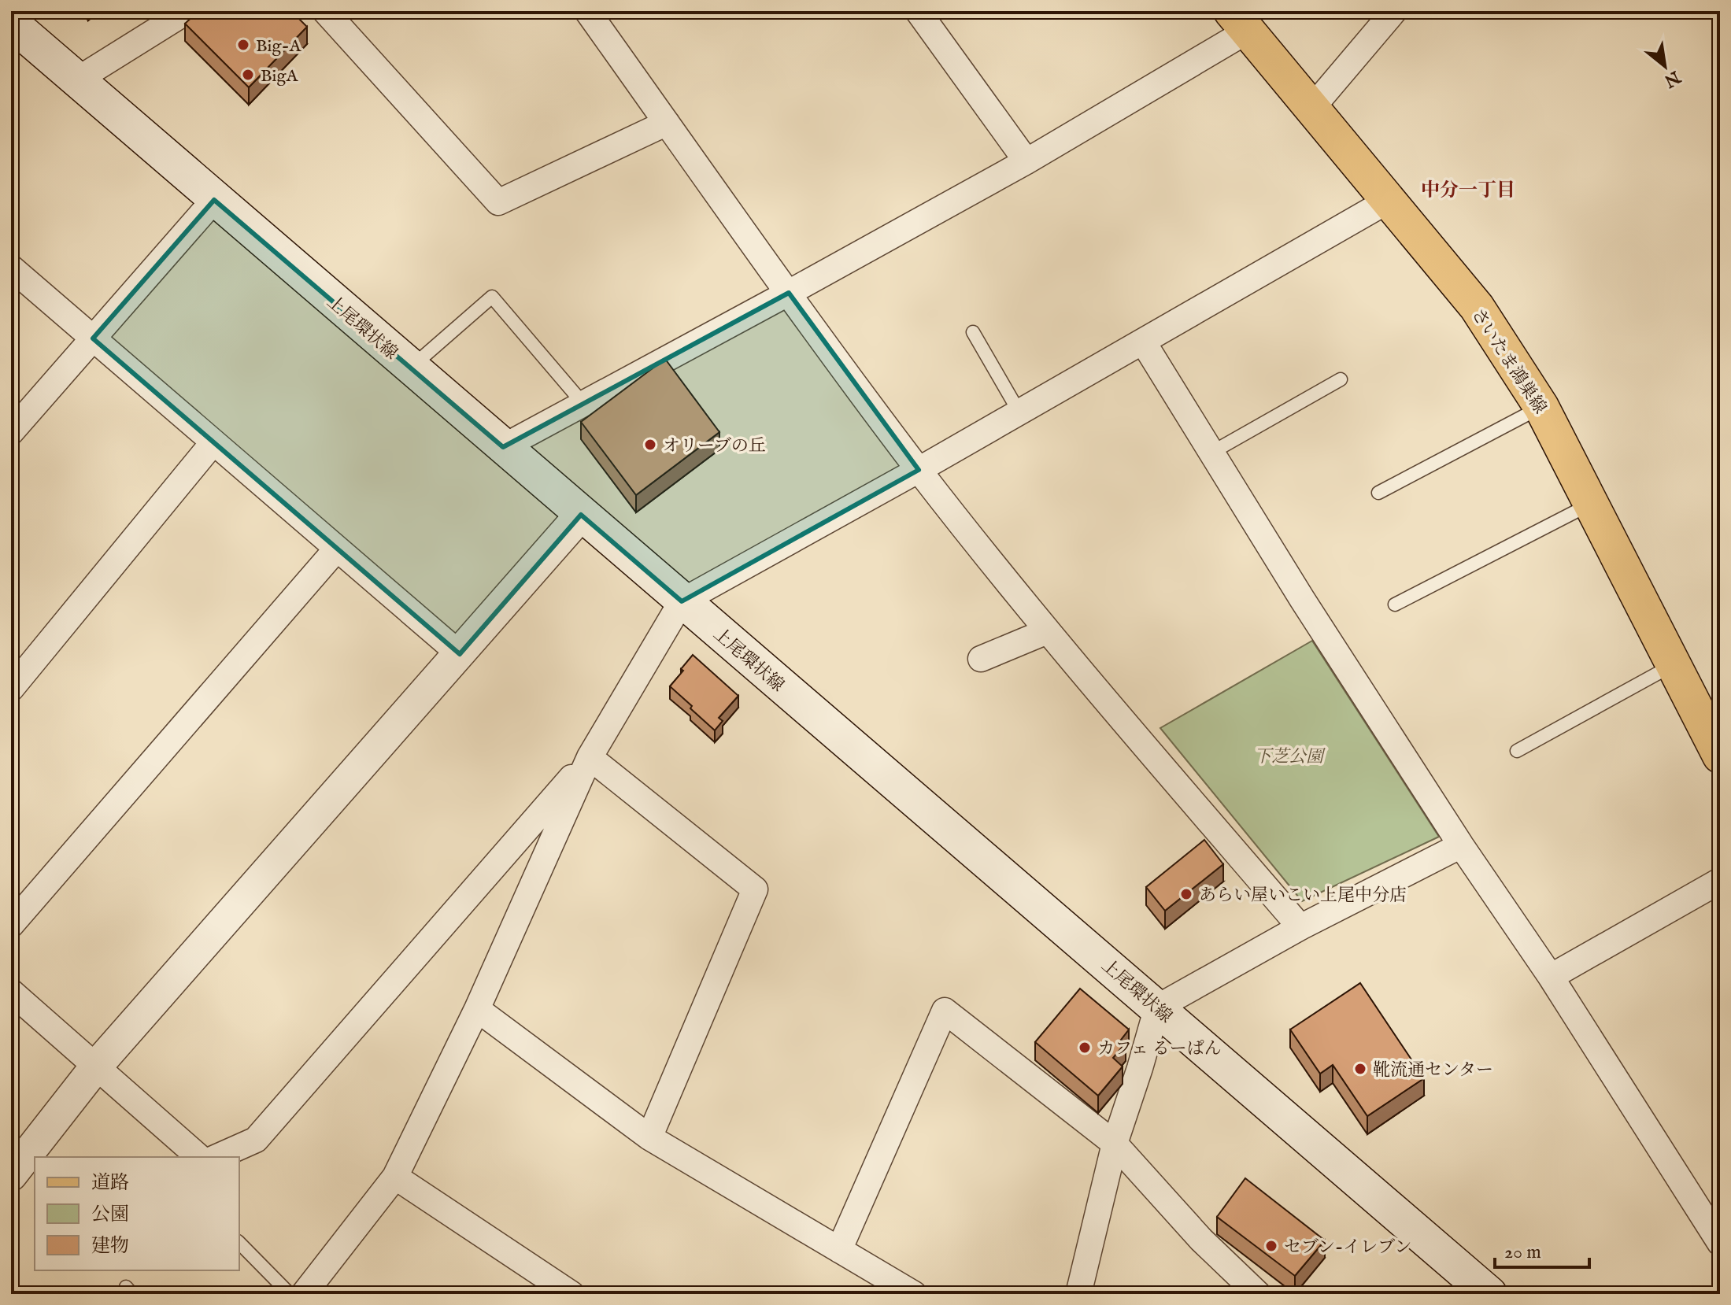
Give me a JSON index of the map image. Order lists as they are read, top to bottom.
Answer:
{
  "streets": {
    "main road": ["上尾環状線", "さいたま鴻巣線"]
  },
  "districts": ["中分一丁目"],
  "parks": ["下芝公園"],
  "places": [
    "Big-A",
    "BigA",
    "オリーブの丘",
    "あらい屋いこい上尾中分店",
    "カフェ るーぱん",
    "靴流通センター",
    "セブン-イレブン"
  ],
  "legend": ["道路", "公園", "建物"],
  "scale_bar": "20 m",
  "north": "bottom right"
}
